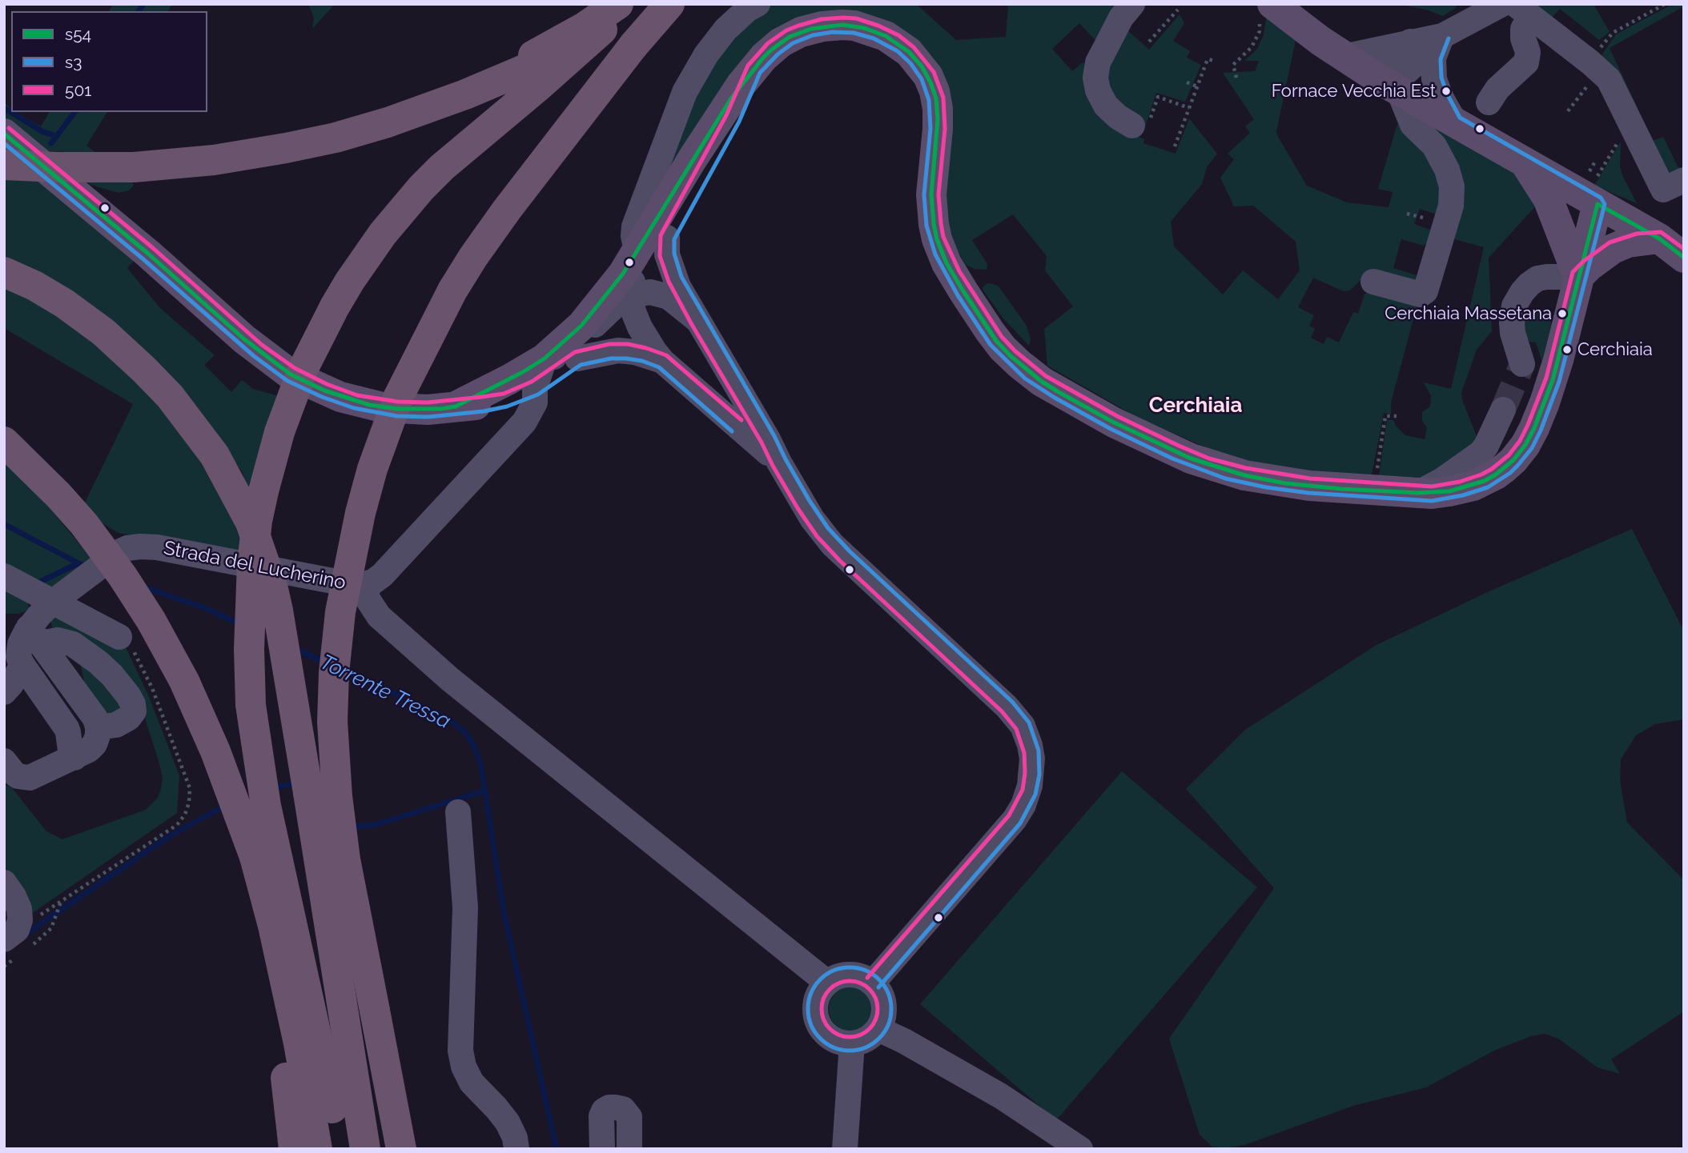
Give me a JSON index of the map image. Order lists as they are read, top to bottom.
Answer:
{
  "streets": {
    "street": ["Strada del Lucherino"]
  },
  "districts": ["Cerchiaia"],
  "water": ["Torrente Tressa"],
  "places": ["Fornace Vecchia Est", "Cerchiaia Massetana", "Cerchiaia"],
  "lines": ["transit line 501", "transit line s54", "transit line s3"],
  "legend": ["s54", "s3", "501"]
}
